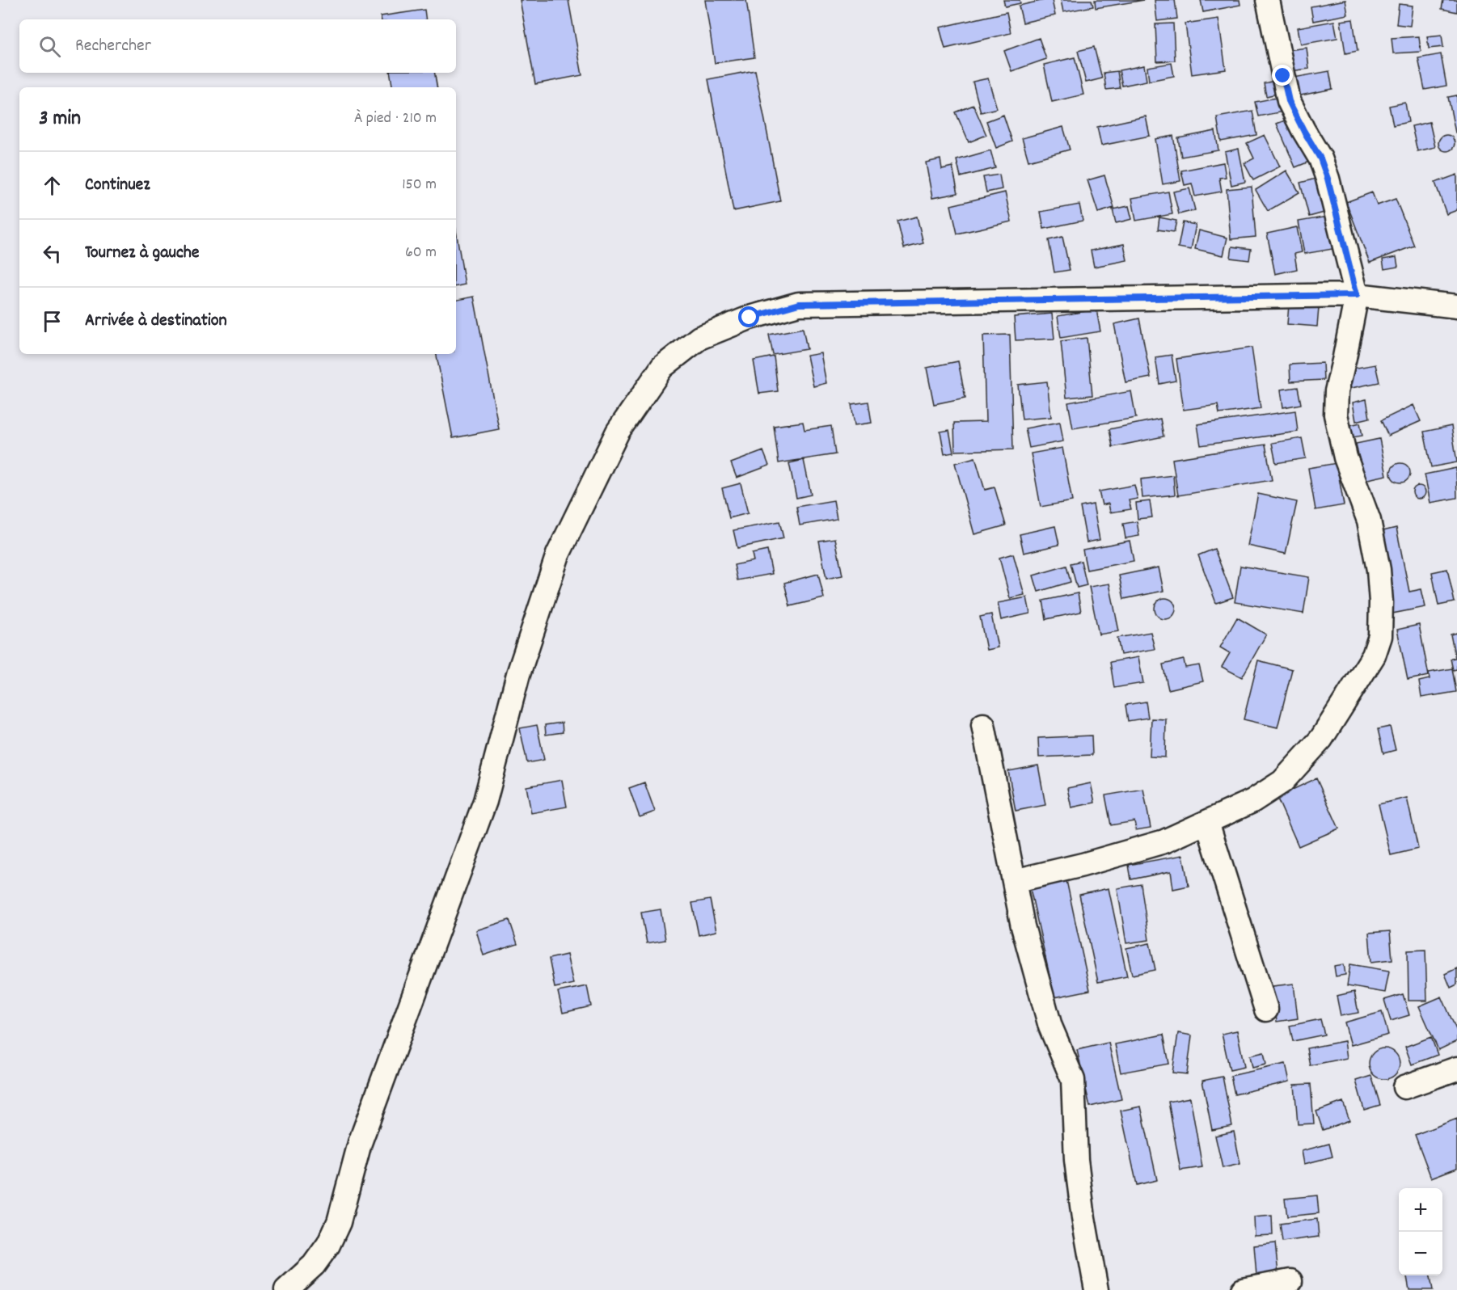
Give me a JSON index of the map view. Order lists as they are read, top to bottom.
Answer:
{
  "page": {
    "search": "Rechercher",
    "heading": ["3 min", "À pied · 210 m"],
    "list": [
      ["Continuez", "150 m"],
      ["Tournez à gauche", "60 m"],
      "Arrivée à destination"
    ],
    "map_buttons": ["+", "−"]
  }
}
